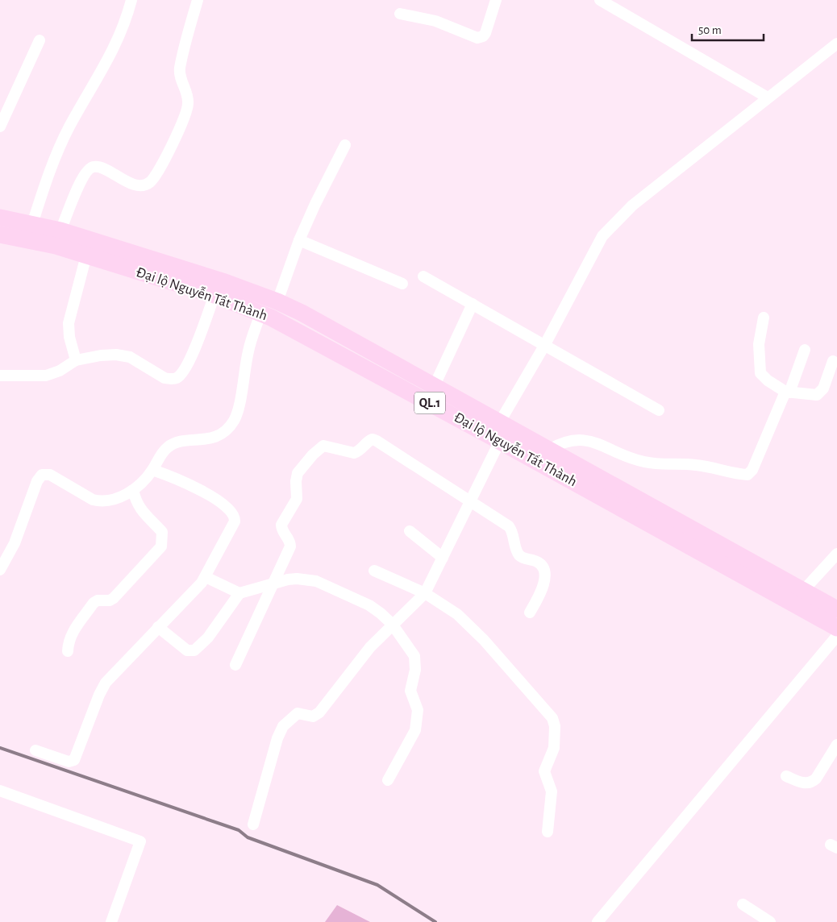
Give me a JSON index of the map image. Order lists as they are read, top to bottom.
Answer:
{
  "streets": {
    "main road": ["Đại lộ Nguyễn Tất Thành", "QL.1"]
  },
  "scale_bar": "50 m"
}
